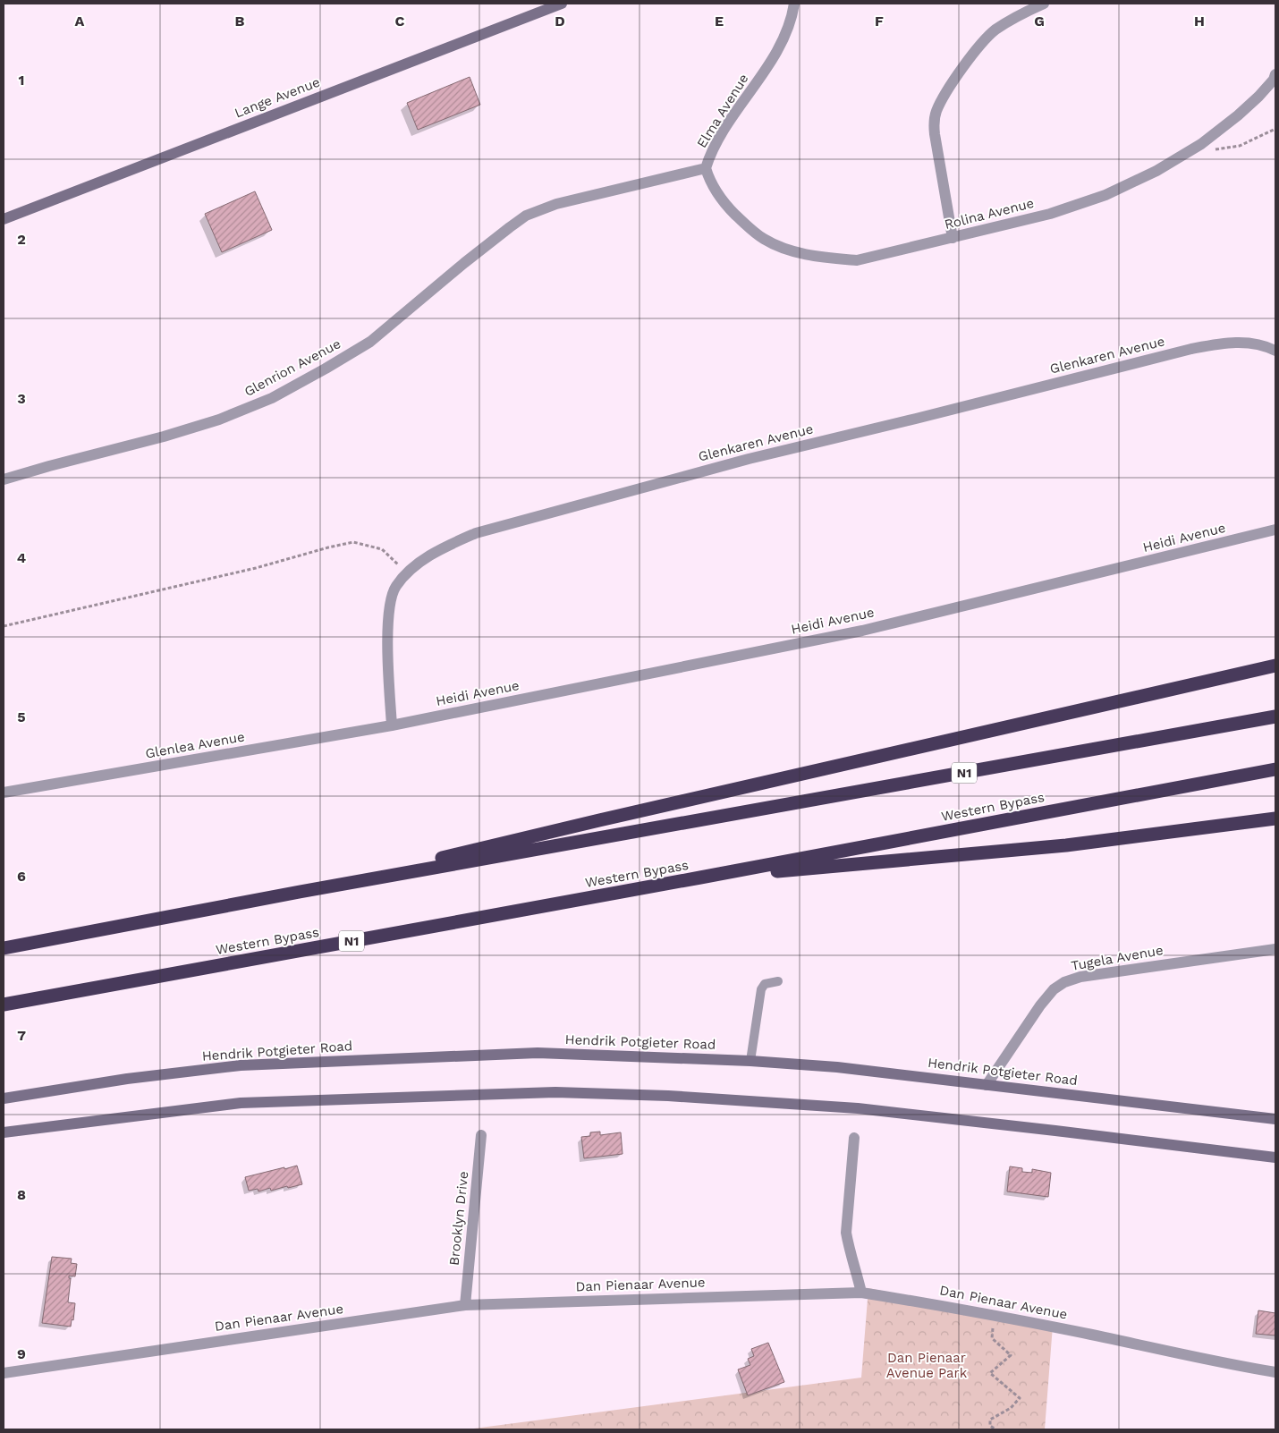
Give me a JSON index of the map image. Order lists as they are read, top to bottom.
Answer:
{
  "streets": {
    "highway": ["N1", "Western Bypass"],
    "main road": ["Lange Avenue", "Hendrik Potgieter Road"],
    "street": [
      "Elma Avenue",
      "Rolina Avenue",
      "Glenkaren Avenue",
      "Glenrion Avenue",
      "Heidi Avenue",
      "Glenlea Avenue",
      "Tugela Avenue",
      "Brooklyn Drive",
      "Dan Pienaar Avenue"
    ]
  },
  "crossings": [
    ["Elma Avenue", "Rolina Avenue"],
    ["Elma Avenue", "Glenrion Avenue"],
    ["Glenkaren Avenue", "Heidi Avenue"],
    ["Glenkaren Avenue", "Glenlea Avenue"],
    ["Heidi Avenue", "Glenlea Avenue"],
    ["Tugela Avenue", "Hendrik Potgieter Road"],
    ["Brooklyn Drive", "Dan Pienaar Avenue"]
  ],
  "parks": ["Dan Pienaar Avenue Park"],
  "grid": {
    "columns": [
      "A",
      "B",
      "C",
      "D",
      "E",
      "F",
      "G",
      "H"
    ],
    "rows": [
      "1",
      "2",
      "3",
      "4",
      "5",
      "6",
      "7",
      "8",
      "9"
    ]
  }
}
